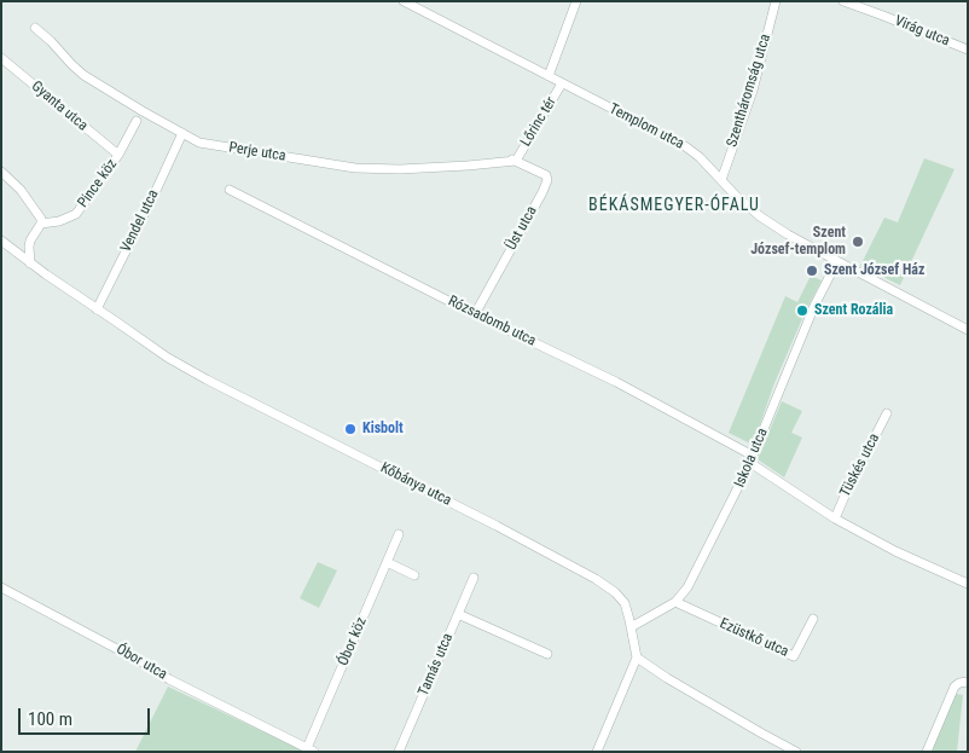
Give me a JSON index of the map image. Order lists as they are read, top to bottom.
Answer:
{
  "streets": {
    "street": [
      "Virág utca",
      "Szentháromság utca",
      "Gyanta utca",
      "Lőrinc tér",
      "Templom utca",
      "Perje utca",
      "Pince köz",
      "Vendel utca",
      "Üst utca",
      "Rózsadomb utca",
      "Iskola utca",
      "Tüskés utca",
      "Kőbánya utca",
      "Ezüstkő utca",
      "Óbor köz",
      "Óbor utca",
      "Tamás utca"
    ]
  },
  "crossings": [
    ["Szentháromság utca", "Templom utca"],
    ["Gyanta utca", "Pince köz"],
    ["Lőrinc tér", "Templom utca"],
    ["Lőrinc tér", "Perje utca"],
    ["Lőrinc tér", "Üst utca"],
    ["Templom utca", "Iskola utca"],
    ["Perje utca", "Vendel utca"],
    ["Perje utca", "Üst utca"],
    ["Vendel utca", "Kőbánya utca"],
    ["Üst utca", "Rózsadomb utca"],
    ["Rózsadomb utca", "Iskola utca"],
    ["Rózsadomb utca", "Tüskés utca"],
    ["Iskola utca", "Kőbánya utca"],
    ["Iskola utca", "Ezüstkő utca"],
    ["Óbor köz", "Óbor utca"]
  ],
  "districts": ["BÉKÁSMEGYER-ÓFALU"],
  "places": [
    "Szent József-templom",
    "Szent József Ház",
    "Szent Rozália",
    "Kisbolt"
  ],
  "scale_bar": "100 m"
}
